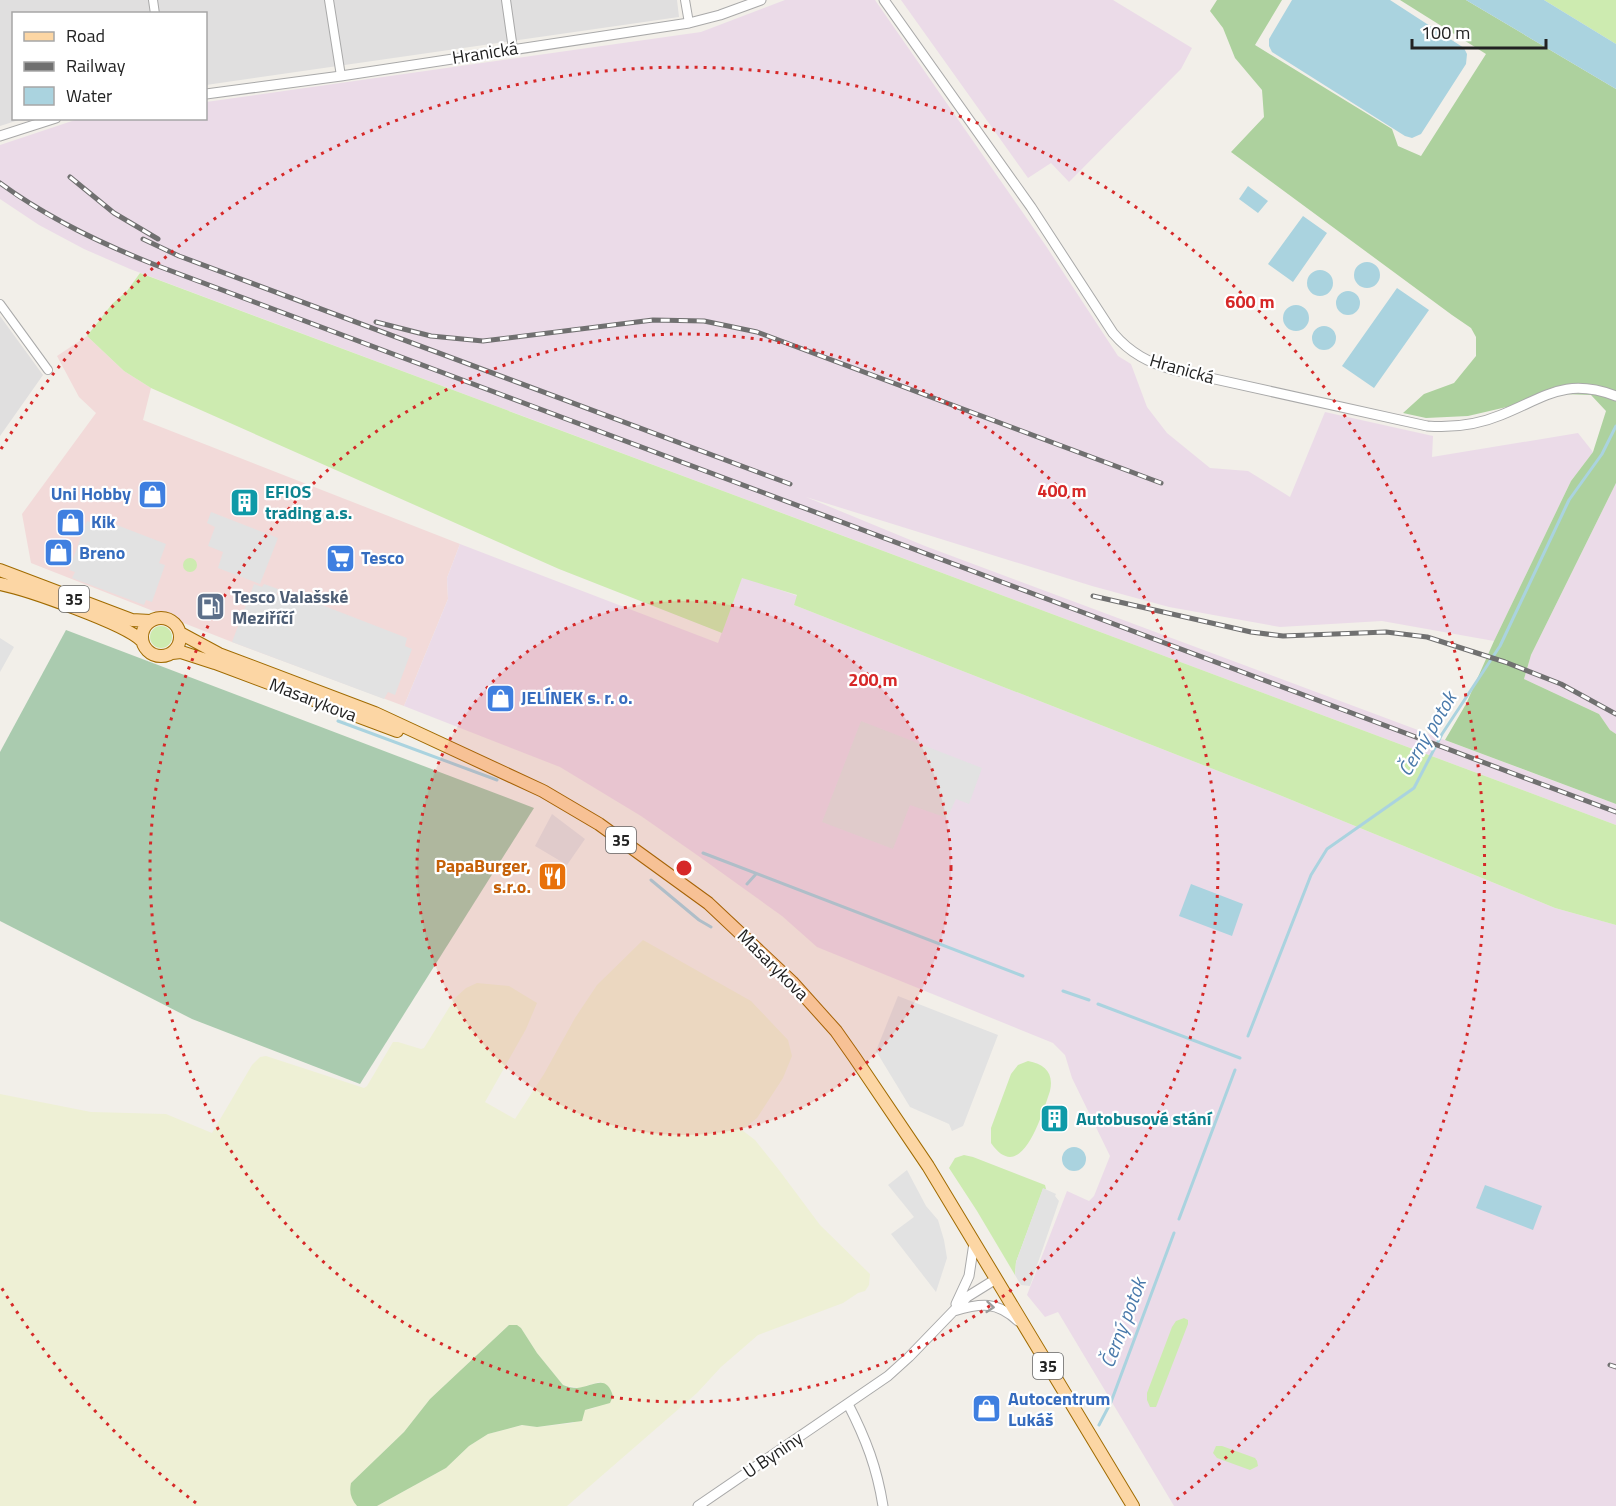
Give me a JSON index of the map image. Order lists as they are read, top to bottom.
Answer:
{
  "streets": {
    "main road": ["35", "Masarykova"],
    "street": ["Hranická", "U Byniny"]
  },
  "crossings": [
    ["35", "Masarykova"]
  ],
  "water": ["Černý potok"],
  "places": {
    "shop": [
      "Uni Hobby",
      "Kik",
      "Breno",
      "JELÍNEK s. r. o.",
      "Autocentrum Lukáš"
    ],
    "building": ["EFIOS trading a.s.", "Autobusové stání"],
    "supermarket": ["Tesco"],
    "fuel station": ["Tesco Valašské Meziříčí"],
    "restaurant": ["PapaBurger, s.r.o."]
  },
  "legend": ["Road", "Railway", "Water"],
  "scale_bar": "100 m",
  "rings": ["600 m", "400 m", "200 m"]
}
